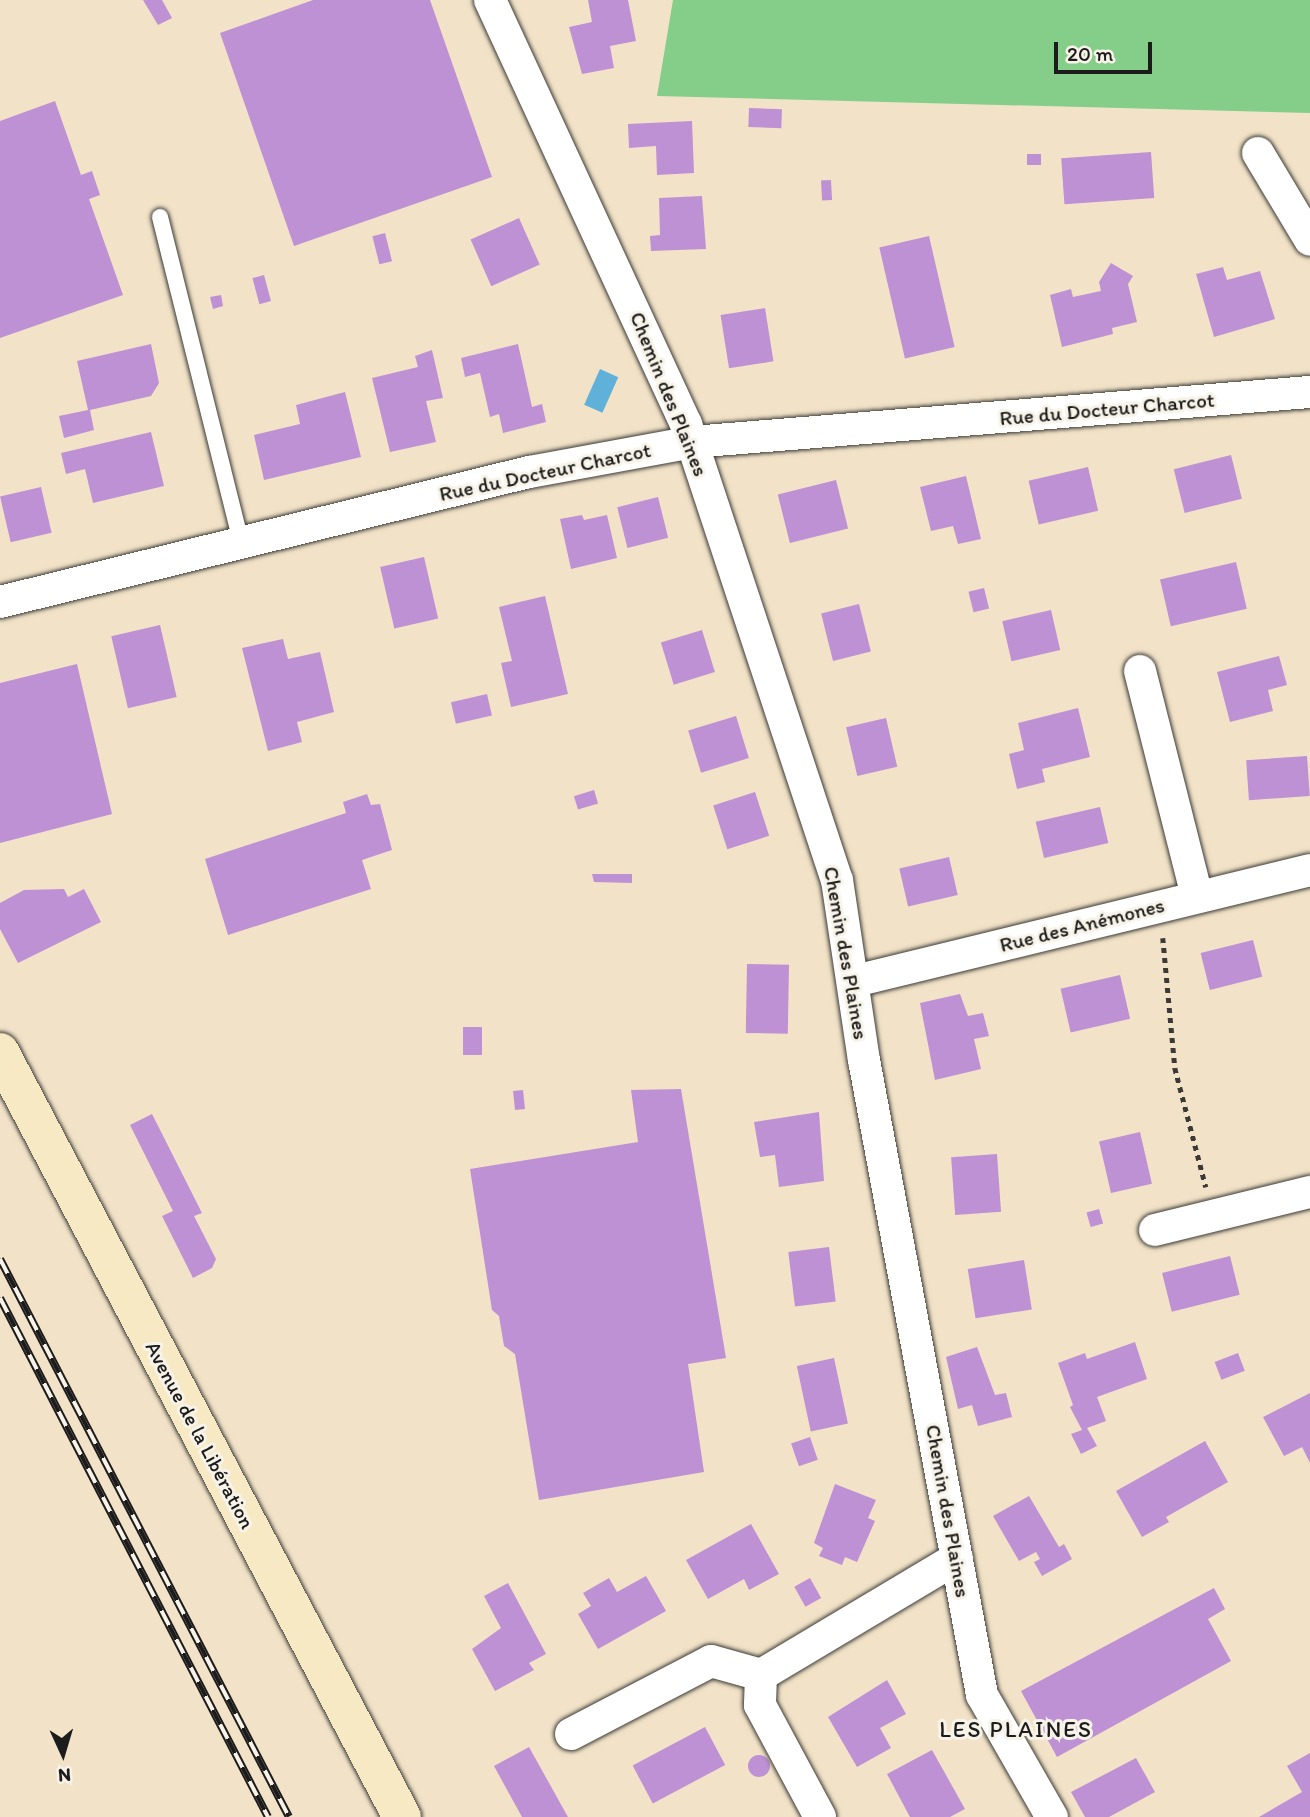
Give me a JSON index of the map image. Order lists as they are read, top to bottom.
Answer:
{
  "streets": {
    "street": [
      "Chemin des Plaines",
      "Rue du Docteur Charcot",
      "Rue des Anémones",
      "Avenue de la Libération"
    ]
  },
  "crossings": [
    ["Chemin des Plaines", "Rue du Docteur Charcot"],
    ["Chemin des Plaines", "Rue des Anémones"]
  ],
  "districts": ["LES PLAINES"],
  "scale_bar": "20 m",
  "north": "bottom"
}
